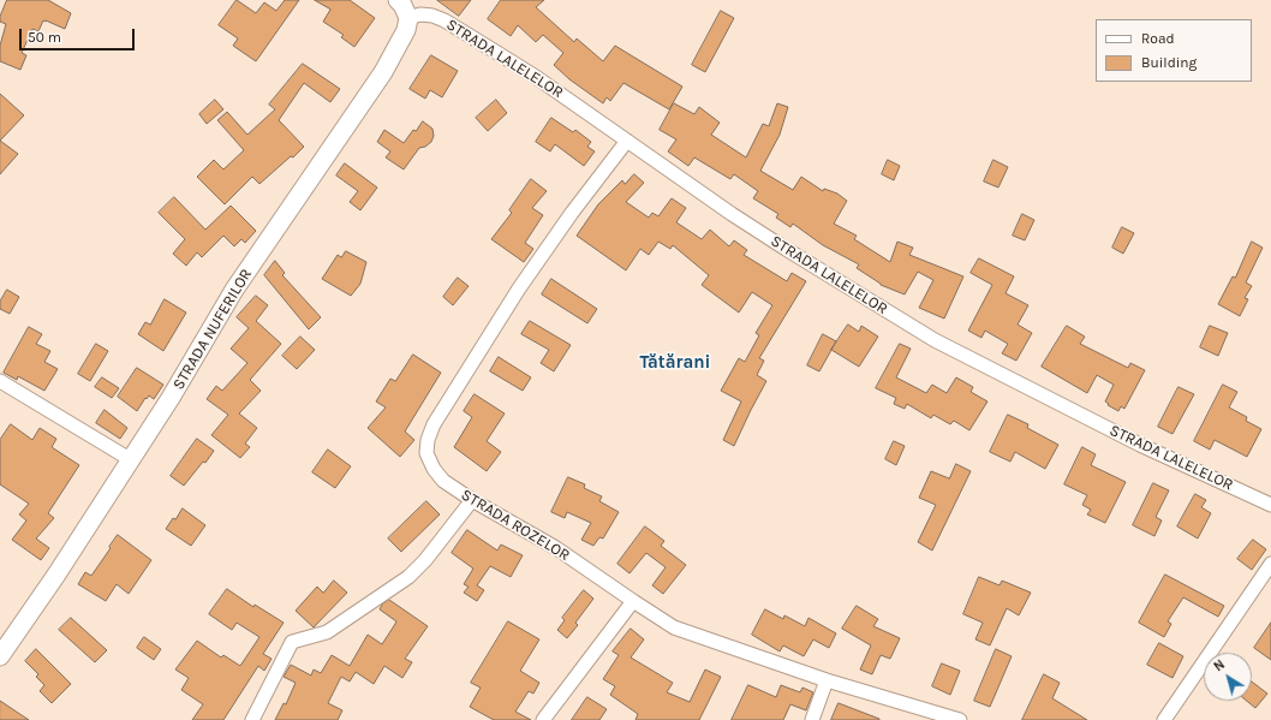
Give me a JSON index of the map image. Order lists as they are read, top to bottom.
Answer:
{
  "streets": {
    "main road": ["STRADA NUFERILOR"],
    "street": ["STRADA LALELELOR", "STRADA ROZELOR"]
  },
  "crossings": [
    ["STRADA LALELELOR", "STRADA NUFERILOR"],
    ["STRADA LALELELOR", "STRADA ROZELOR"]
  ],
  "districts": ["Tătărani"],
  "legend": ["Road", "Building"],
  "scale_bar": "50 m",
  "north": "top left"
}
